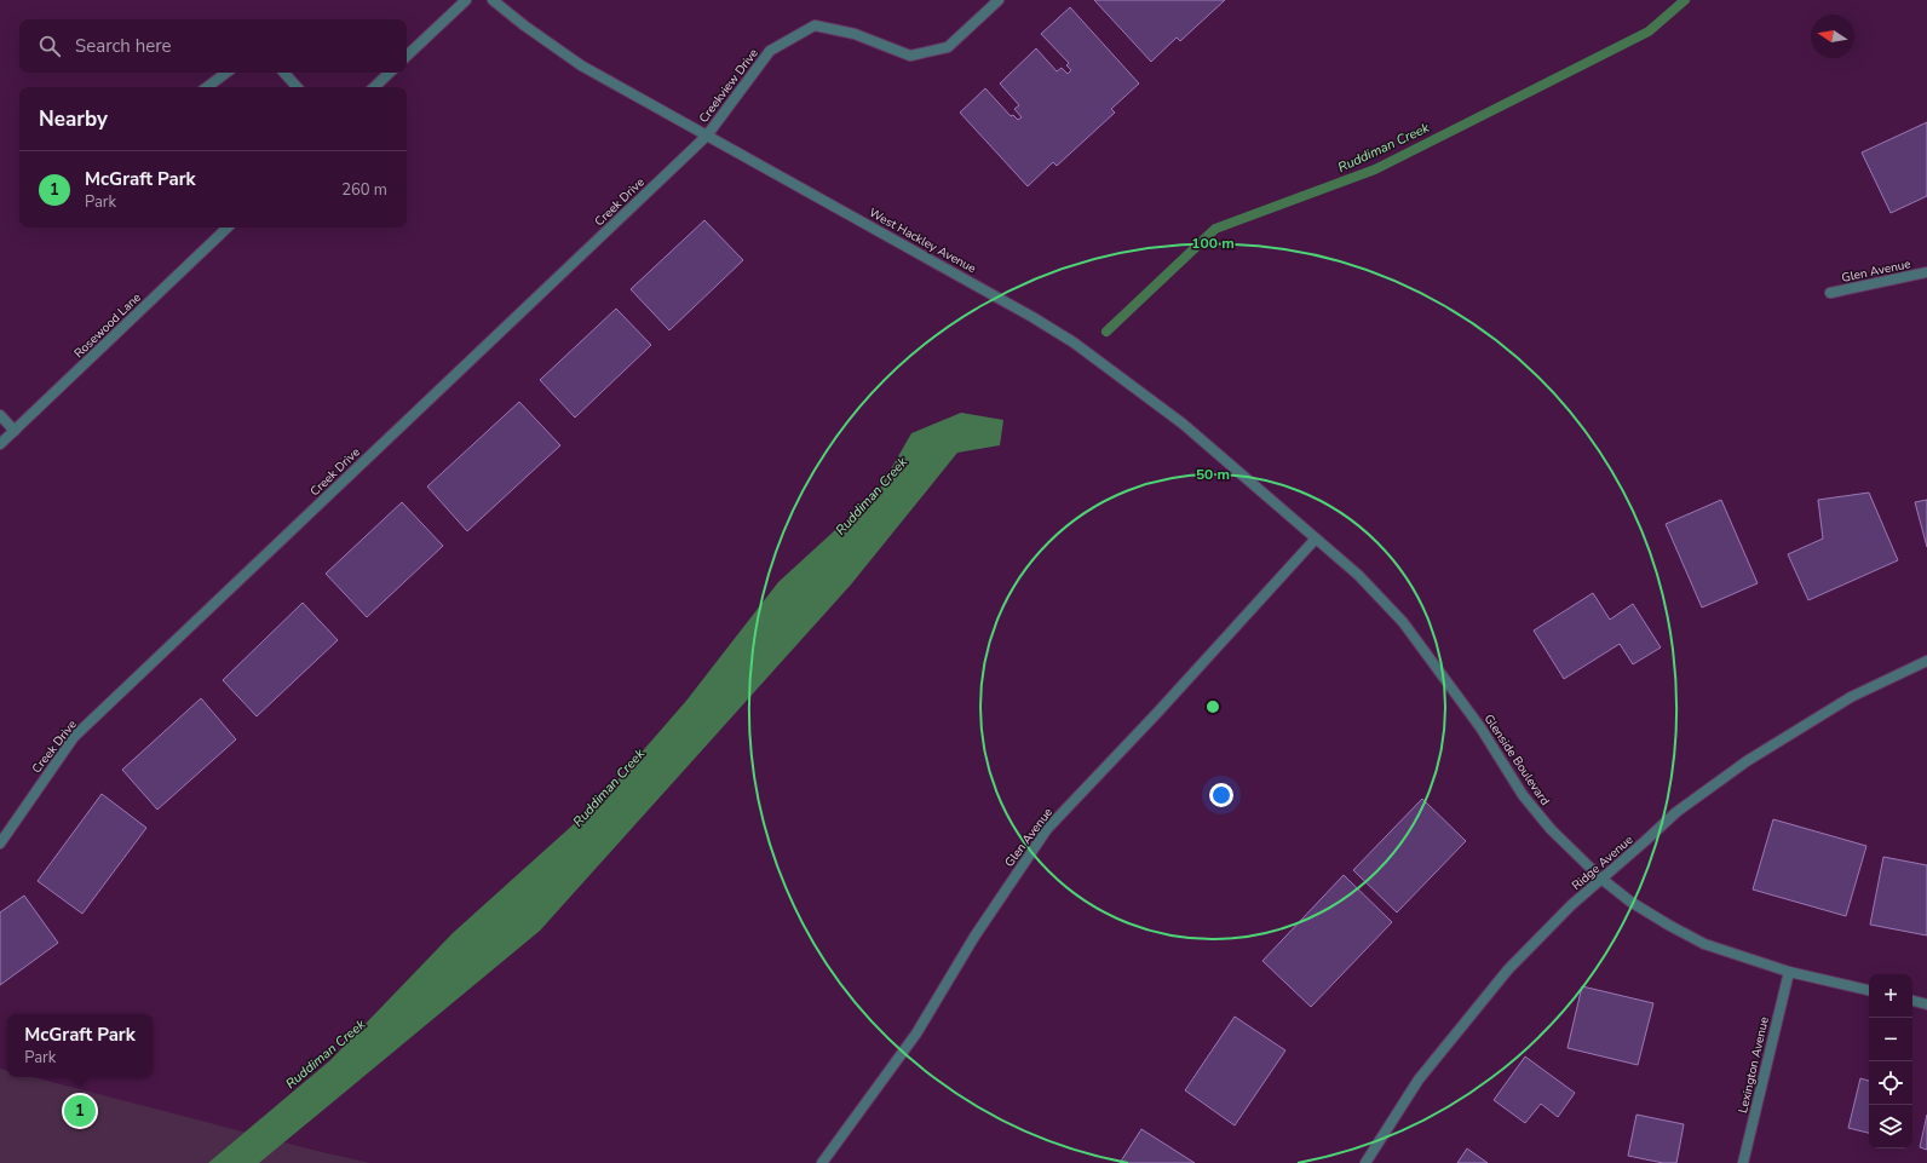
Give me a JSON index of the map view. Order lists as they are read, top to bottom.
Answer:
{
  "streets": {
    "street": [
      "Creekview Drive",
      "Creek Drive",
      "West Hackley Avenue",
      "Glen Avenue",
      "Rosewood Lane",
      "Glenside Boulevard",
      "Ridge Avenue",
      "Lexington Avenue"
    ]
  },
  "crossings": [
    ["Creekview Drive", "Creek Drive"],
    ["Creekview Drive", "West Hackley Avenue"],
    ["Creek Drive", "West Hackley Avenue"],
    ["West Hackley Avenue", "Glen Avenue"],
    ["West Hackley Avenue", "Glenside Boulevard"],
    ["Glen Avenue", "Glenside Boulevard"],
    ["Glenside Boulevard", "Ridge Avenue"],
    ["Glenside Boulevard", "Lexington Avenue"]
  ],
  "water": ["Ruddiman Creek"],
  "north": "left",
  "page": {
    "search": "Search here",
    "heading": "Nearby",
    "list": [
      {
        "mark": "1",
        "name": "McGraft Park",
        "note": "Park",
        "value": "260 m"
      }
    ],
    "map_buttons": ["+", "−"],
    "popup": ["McGraft Park", "Park"],
    "pins": "1"
  },
  "rings": ["100 m", "50 m"]
}
